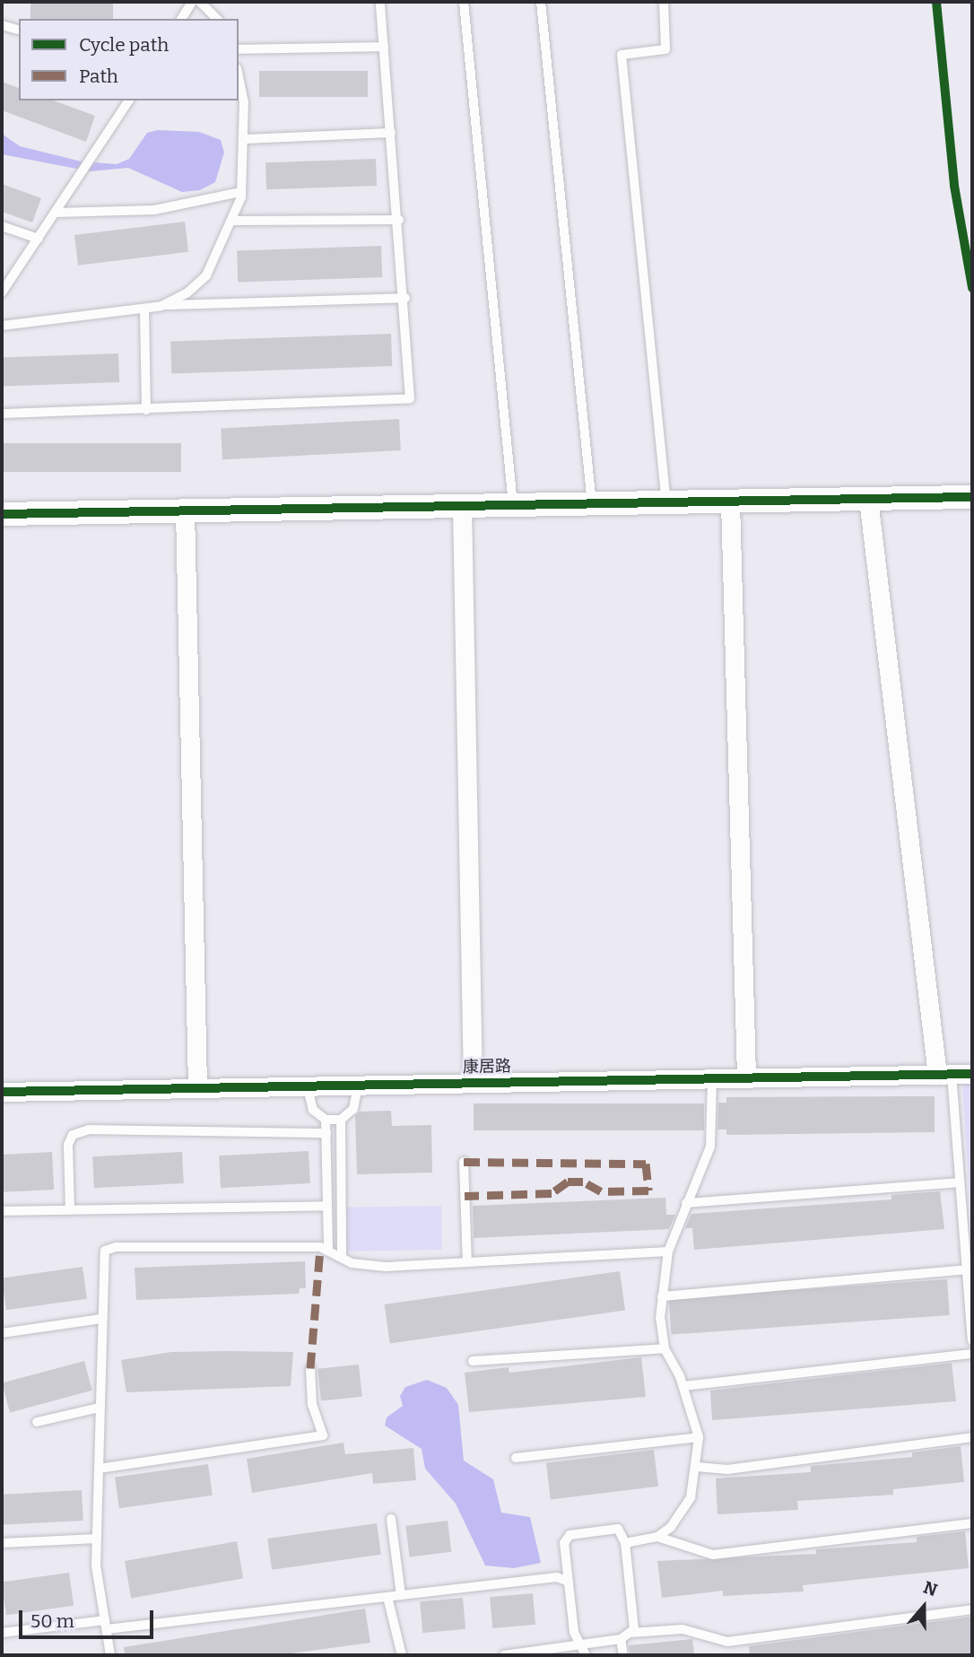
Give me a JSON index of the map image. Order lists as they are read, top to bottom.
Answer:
{
  "streets": {
    "street": ["康居路"]
  },
  "legend": ["Cycle path", "Path"],
  "scale_bar": "50 m",
  "north": "top"
}
